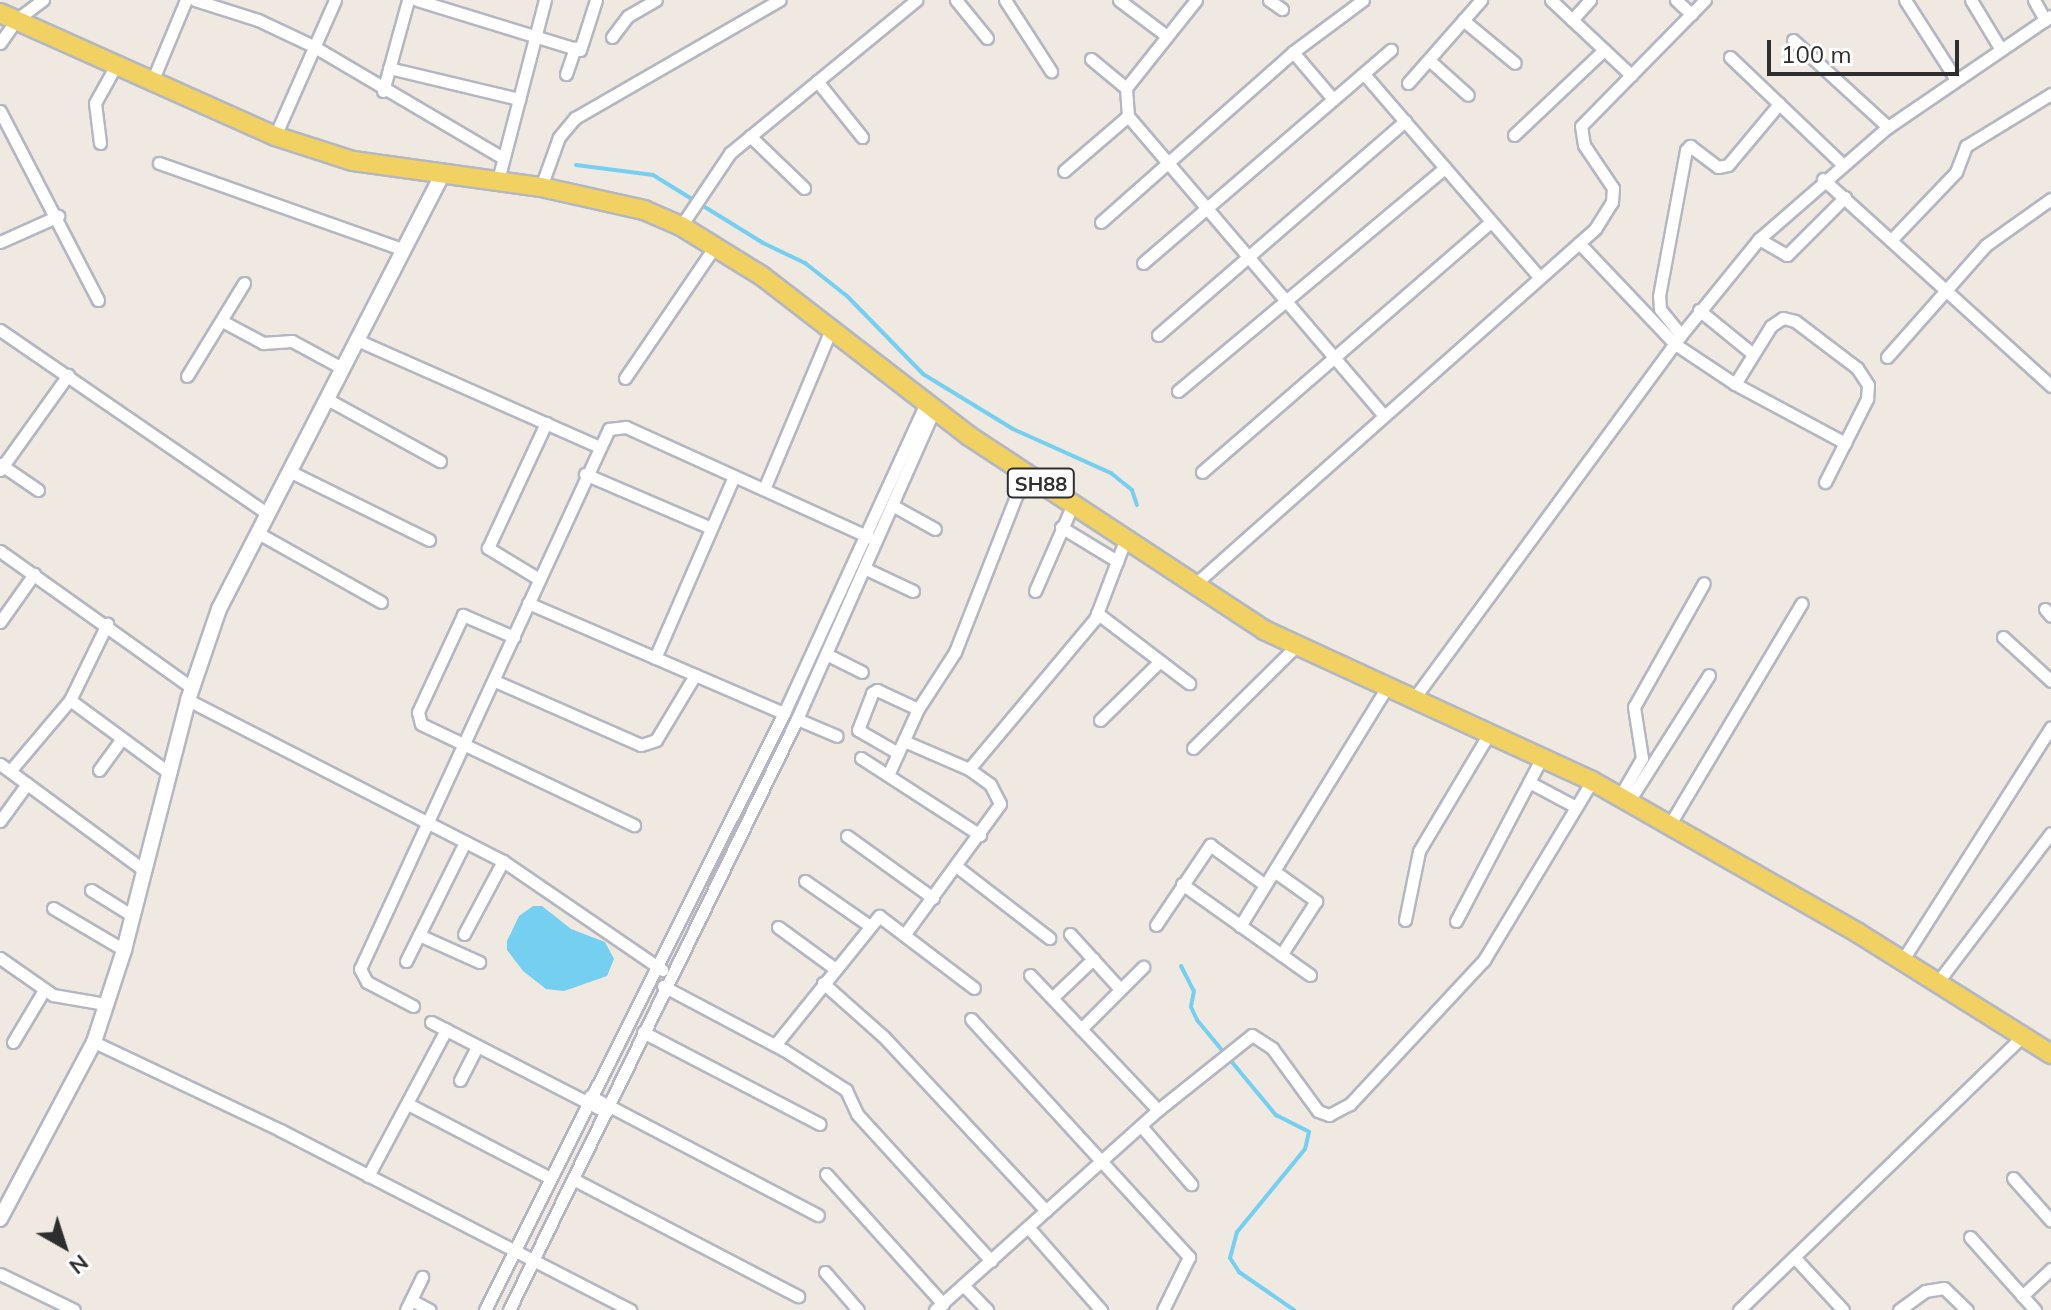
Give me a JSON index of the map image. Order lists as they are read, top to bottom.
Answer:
{
  "streets": {
    "main road": ["SH88"]
  },
  "scale_bar": "100 m",
  "north": "bottom right"
}
